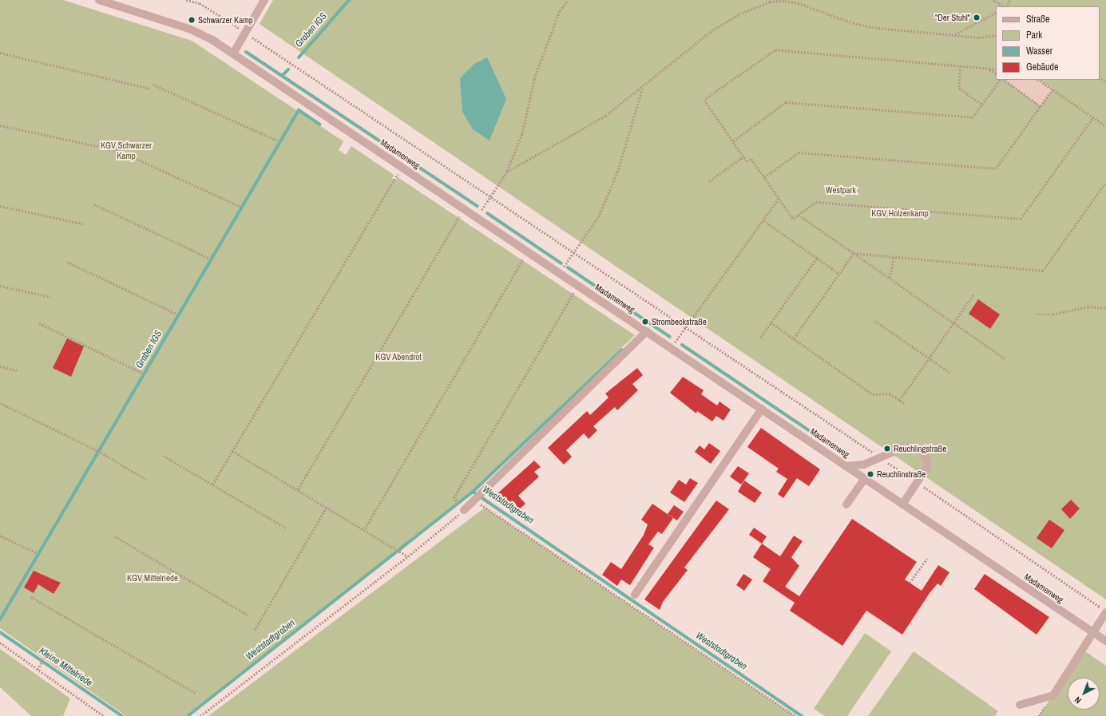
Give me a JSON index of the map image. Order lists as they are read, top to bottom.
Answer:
{
  "streets": {
    "street": ["Madamenweg"]
  },
  "water": ["Graben IGS", "Weststadtgraben", "Kleine Mittelriede"],
  "parks": [
    "KGV Schwarzer Kamp",
    "Westpark",
    "KGV Holzenkamp",
    "KGV Abendrot",
    "KGV Mittelriede"
  ],
  "places": [
    "\"Der Stuhl\"",
    "Schwarzer Kamp",
    "Strombeckstraße",
    "Reuchlingstraße",
    "Reuchlinstraße"
  ],
  "legend": [
    "Straße",
    "Park",
    "Wasser",
    "Gebäude"
  ],
  "north": "bottom left"
}
